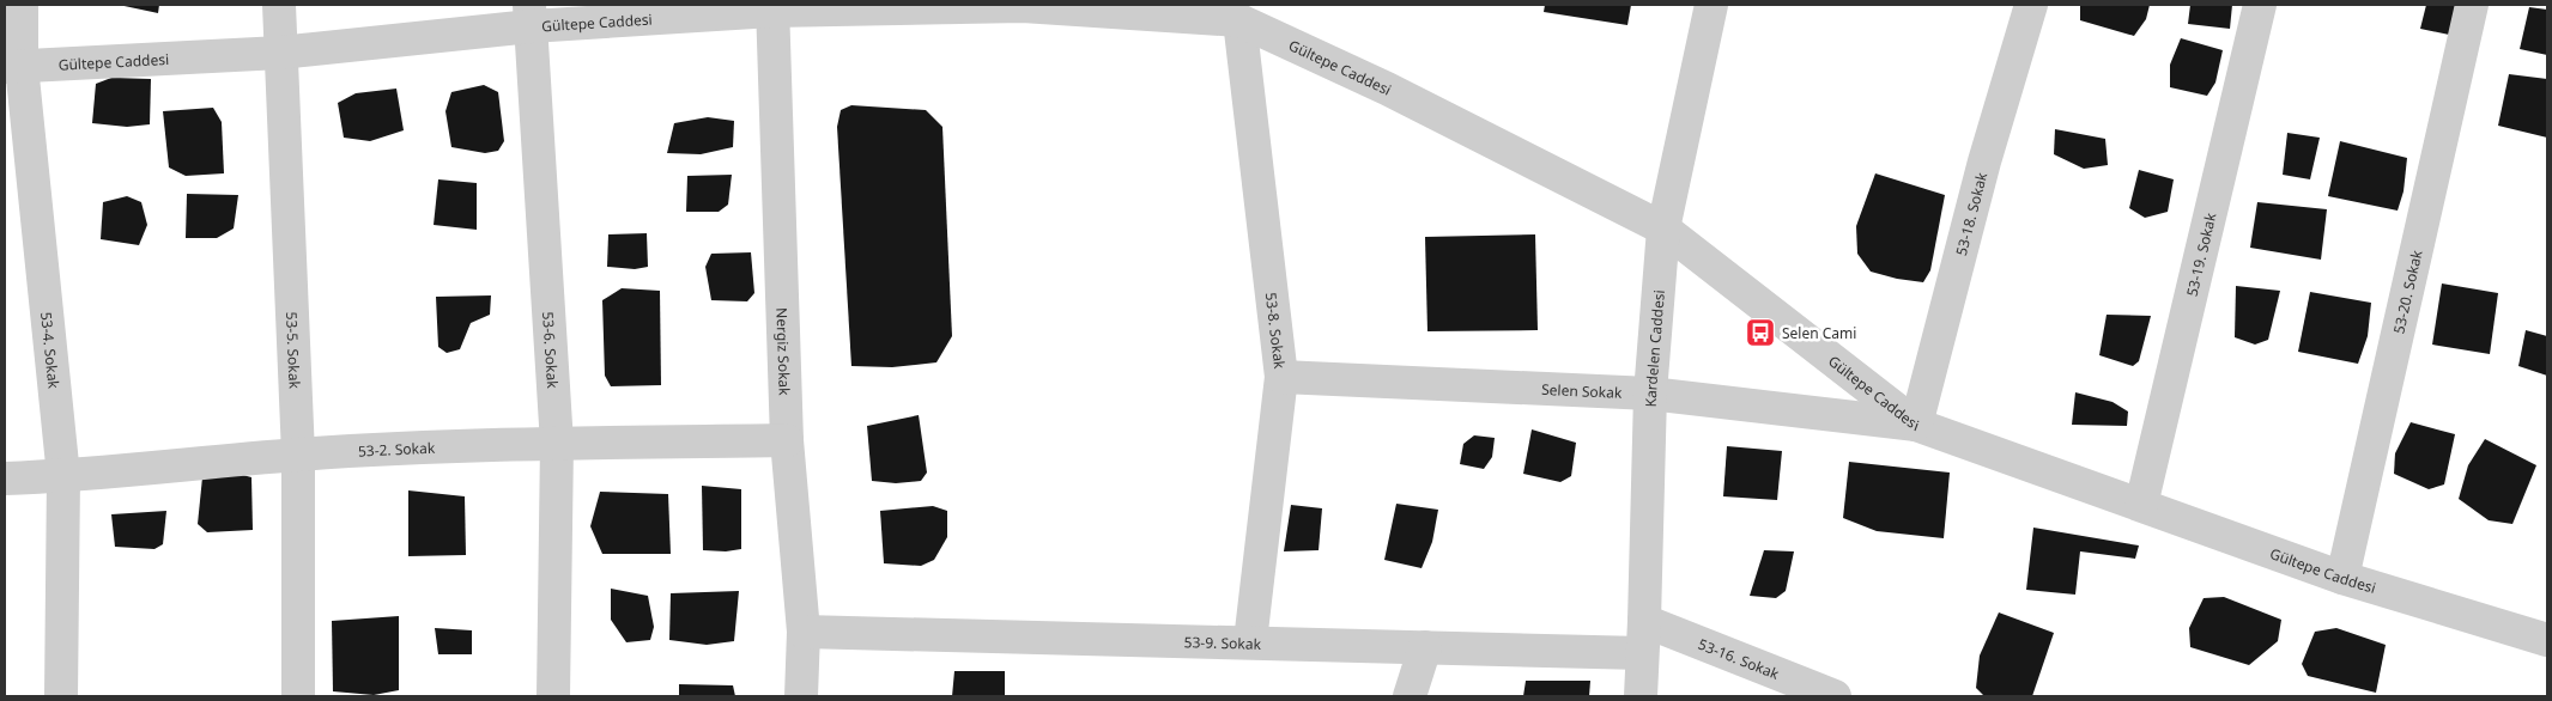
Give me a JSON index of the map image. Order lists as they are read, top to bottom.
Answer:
{
  "streets": {
    "street": [
      "Gültepe Caddesi",
      "53-18. Sokak",
      "53-19. Sokak",
      "53-20. Sokak",
      "53-8. Sokak",
      "Kardelen Caddesi",
      "53-4. Sokak",
      "53-5. Sokak",
      "53-6. Sokak",
      "Nergiz Sokak",
      "Selen Sokak",
      "53-2. Sokak",
      "53-9. Sokak",
      "53-16. Sokak"
    ]
  },
  "crossings": [
    ["Gültepe Caddesi", "53-18. Sokak"],
    ["Gültepe Caddesi", "53-19. Sokak"],
    ["Gültepe Caddesi", "53-20. Sokak"],
    ["Gültepe Caddesi", "53-8. Sokak"],
    ["Gültepe Caddesi", "Kardelen Caddesi"],
    ["Gültepe Caddesi", "53-4. Sokak"],
    ["Gültepe Caddesi", "53-5. Sokak"],
    ["Gültepe Caddesi", "53-6. Sokak"],
    ["Gültepe Caddesi", "Nergiz Sokak"],
    ["Gültepe Caddesi", "Selen Sokak"],
    ["53-18. Sokak", "Selen Sokak"],
    ["53-8. Sokak", "Selen Sokak"],
    ["53-8. Sokak", "53-9. Sokak"],
    ["Kardelen Caddesi", "Selen Sokak"],
    ["Kardelen Caddesi", "53-9. Sokak"],
    ["Kardelen Caddesi", "53-16. Sokak"],
    ["53-4. Sokak", "53-2. Sokak"],
    ["53-5. Sokak", "53-2. Sokak"],
    ["53-6. Sokak", "53-2. Sokak"],
    ["Nergiz Sokak", "53-2. Sokak"],
    ["Nergiz Sokak", "53-9. Sokak"]
  ],
  "places": {
    "bus stop": ["Selen Cami"]
  }
}
